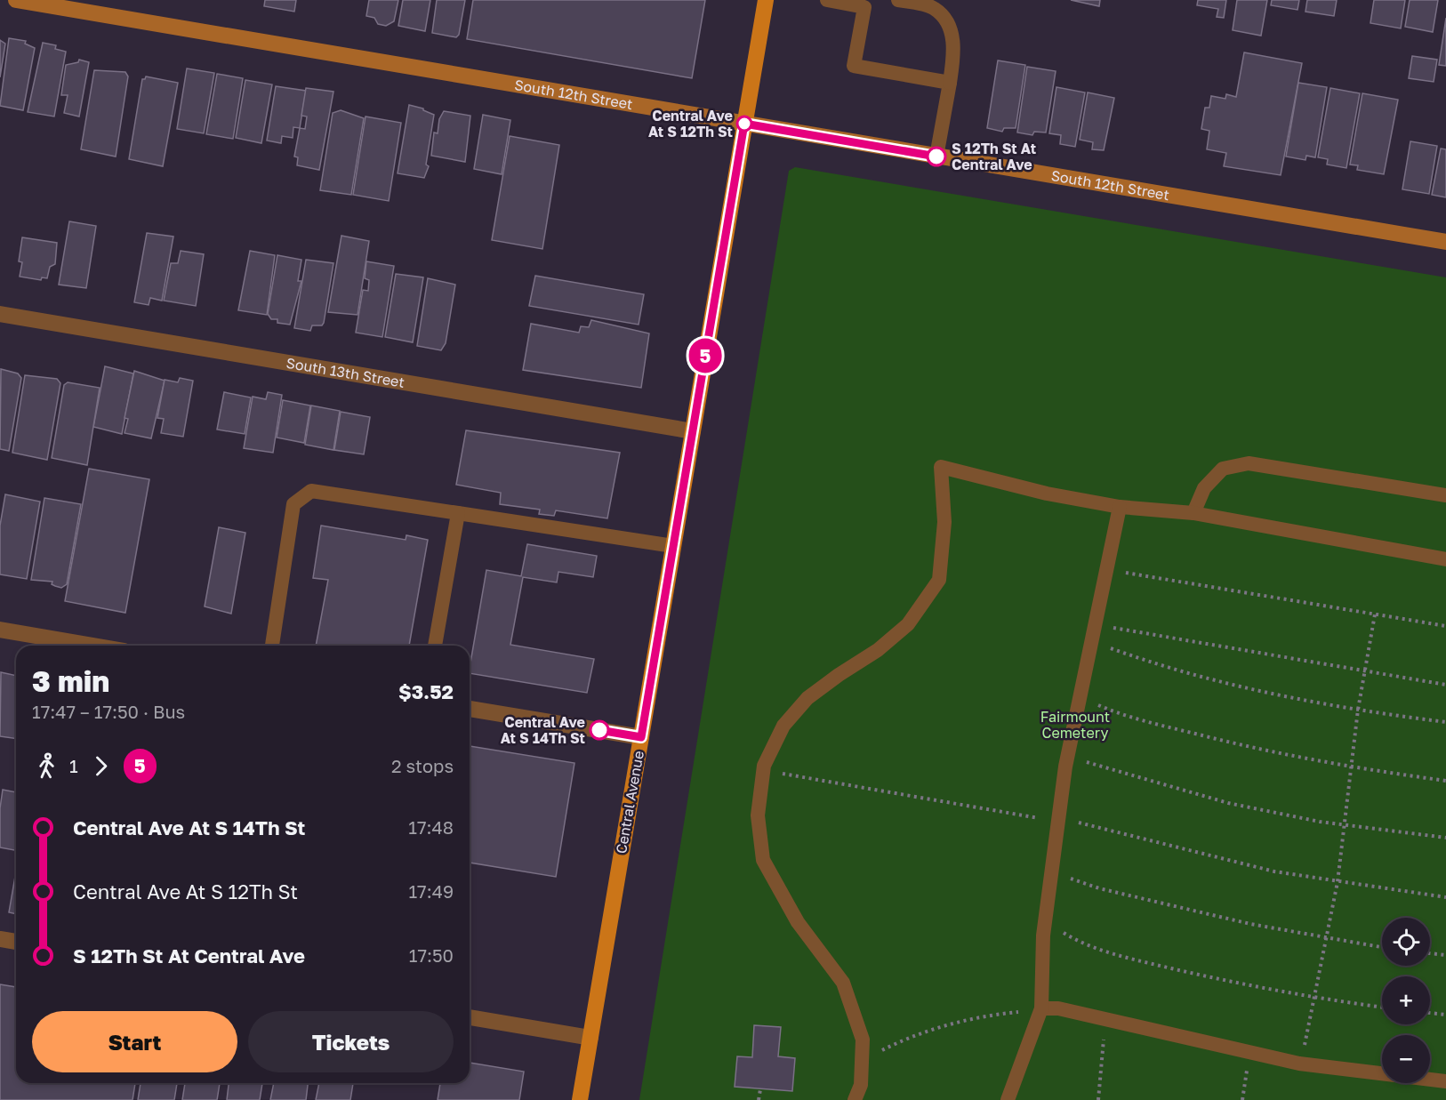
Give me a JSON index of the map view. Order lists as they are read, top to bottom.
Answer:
{
  "streets": {
    "main road": ["Central Avenue"],
    "street": ["South 12th Street", "South 13th Street"]
  },
  "crossings": [
    ["South 12th Street", "Central Avenue"],
    ["South 13th Street", "Central Avenue"]
  ],
  "parks": ["Fairmount Cemetery"],
  "places": ["Central Ave At S 12Th St", "S 12Th St At Central Ave", "Central Ave At S 14Th St"],
  "lines": ["bus line 5"],
  "page": {
    "on_map": "5",
    "heading": ["3 min", "17:47 – 17:50 · Bus", "$3.52"],
    "legs": ["1", "5", "2 stops"],
    "list": [
      {
        "name": "Central Ave At S 14Th St",
        "value": "17:48"
      },
      {
        "name": "Central Ave At S 12Th St",
        "value": "17:49"
      },
      {
        "name": "S 12Th St At Central Ave",
        "value": "17:50"
      }
    ],
    "map_buttons": ["+", "−"],
    "buttons": ["Start", "Tickets"]
  }
}
